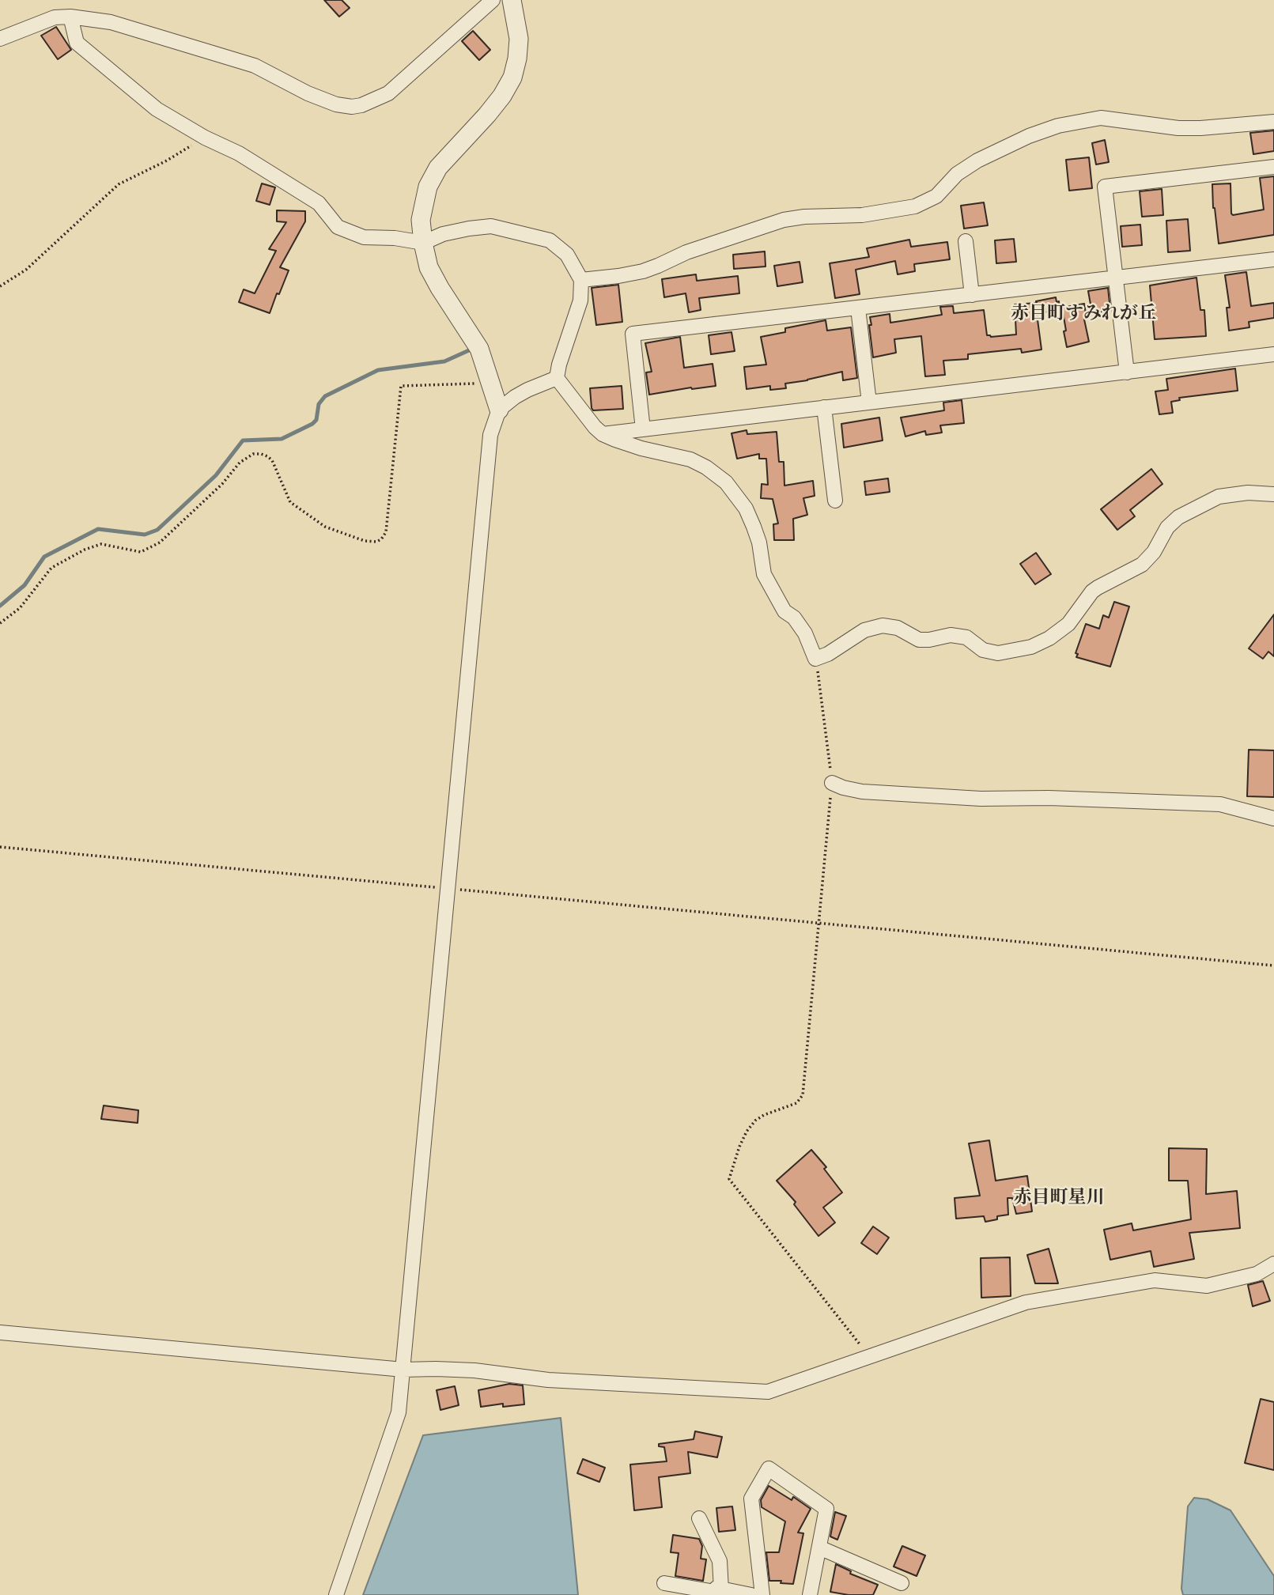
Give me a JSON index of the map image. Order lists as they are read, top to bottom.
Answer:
{
  "districts": ["赤目町すみれが丘", "赤目町星川"]
}
